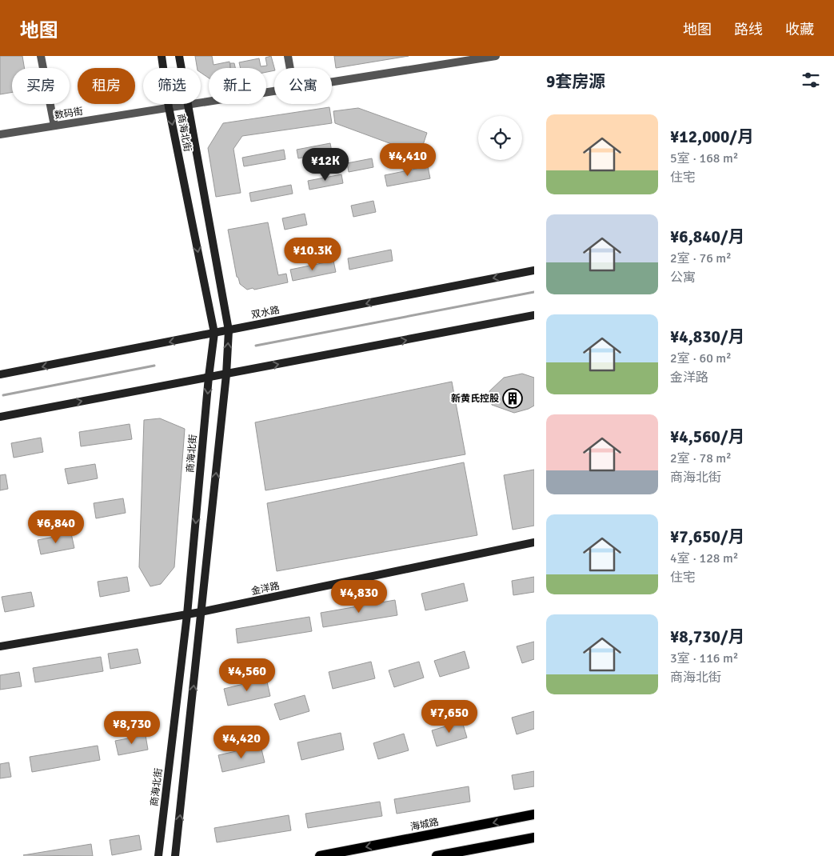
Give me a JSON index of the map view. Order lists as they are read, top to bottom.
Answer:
{
  "streets": {
    "main road": [
      "商海北街",
      "双水路",
      "金洋路",
      "海城路"
    ],
    "street": ["数码街"]
  },
  "crossings": [
    ["数码街", "商海北街"],
    ["商海北街", "双水路"],
    ["商海北街", "金洋路"]
  ],
  "places": {
    "building": ["新黄氏控股"]
  },
  "page": {
    "header": "地图",
    "nav": ["地图", "路线", "收藏"],
    "heading": "9套房源",
    "chip": [
      "买房",
      "租房",
      "筛选",
      "新上",
      "公寓"
    ],
    "list": [
      {
        "name": "¥12,000/月",
        "note": "5室 · 168 m² · 住宅"
      },
      {
        "name": "¥6,840/月",
        "note": "2室 · 76 m² · 公寓"
      },
      {
        "name": "¥4,830/月",
        "note": "2室 · 60 m² · 金洋路"
      },
      {
        "name": "¥4,560/月",
        "note": "2室 · 78 m² · 商海北街"
      },
      {
        "name": "¥7,650/月",
        "note": "4室 · 128 m² · 住宅"
      },
      {
        "name": "¥8,730/月",
        "note": "3室 · 116 m² · 商海北街"
      }
    ],
    "price": [
      "¥4,410",
      "¥12K",
      "¥10.3K",
      "¥6,840",
      "¥4,830",
      "¥4,560",
      "¥7,650",
      "¥8,730",
      "¥4,420"
    ]
  }
}
